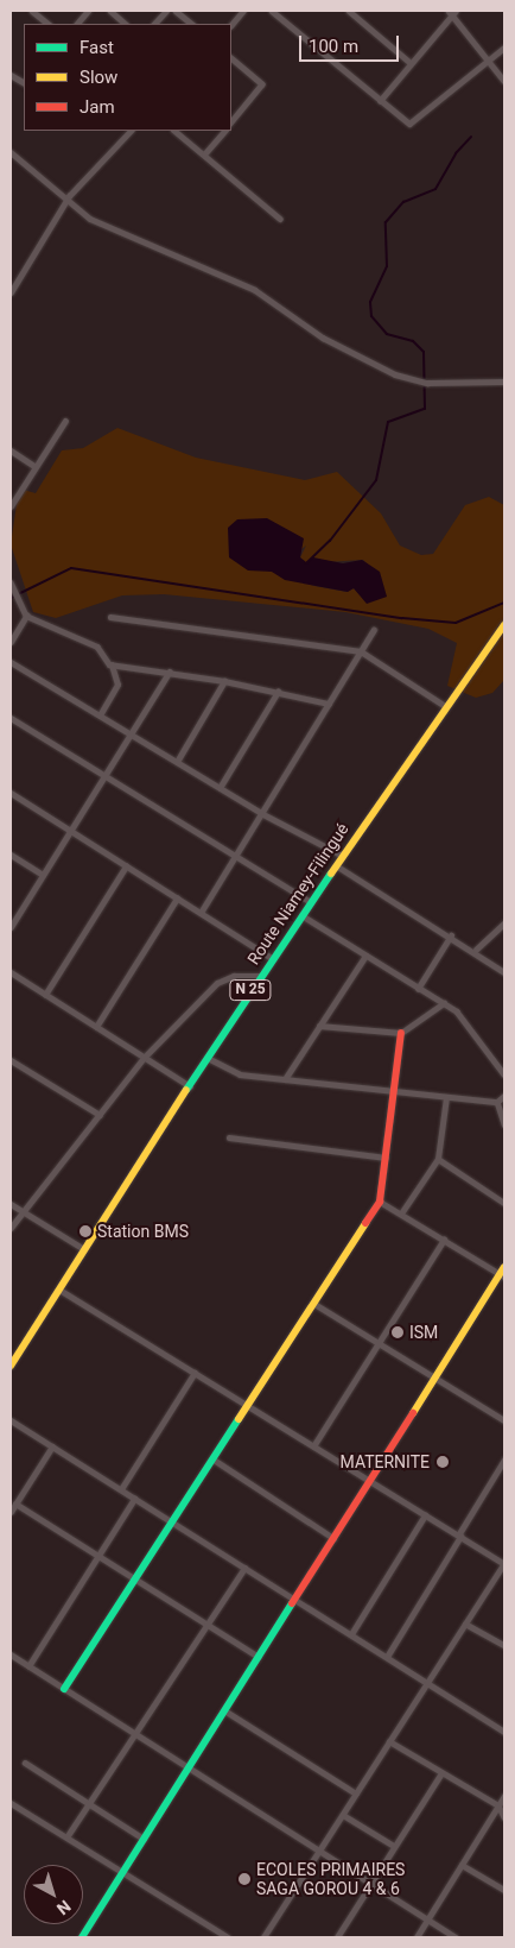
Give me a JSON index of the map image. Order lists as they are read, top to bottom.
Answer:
{
  "streets": {
    "street": ["Route Niamey-Filingué", "N 25"]
  },
  "places": [
    "Station BMS",
    "ISM",
    "MATERNITE",
    "ECOLES PRIMAIRES SAGA GOROU 4 & 6"
  ],
  "legend": ["Fast", "Slow", "Jam"],
  "scale_bar": "100 m",
  "north": "bottom right"
}
